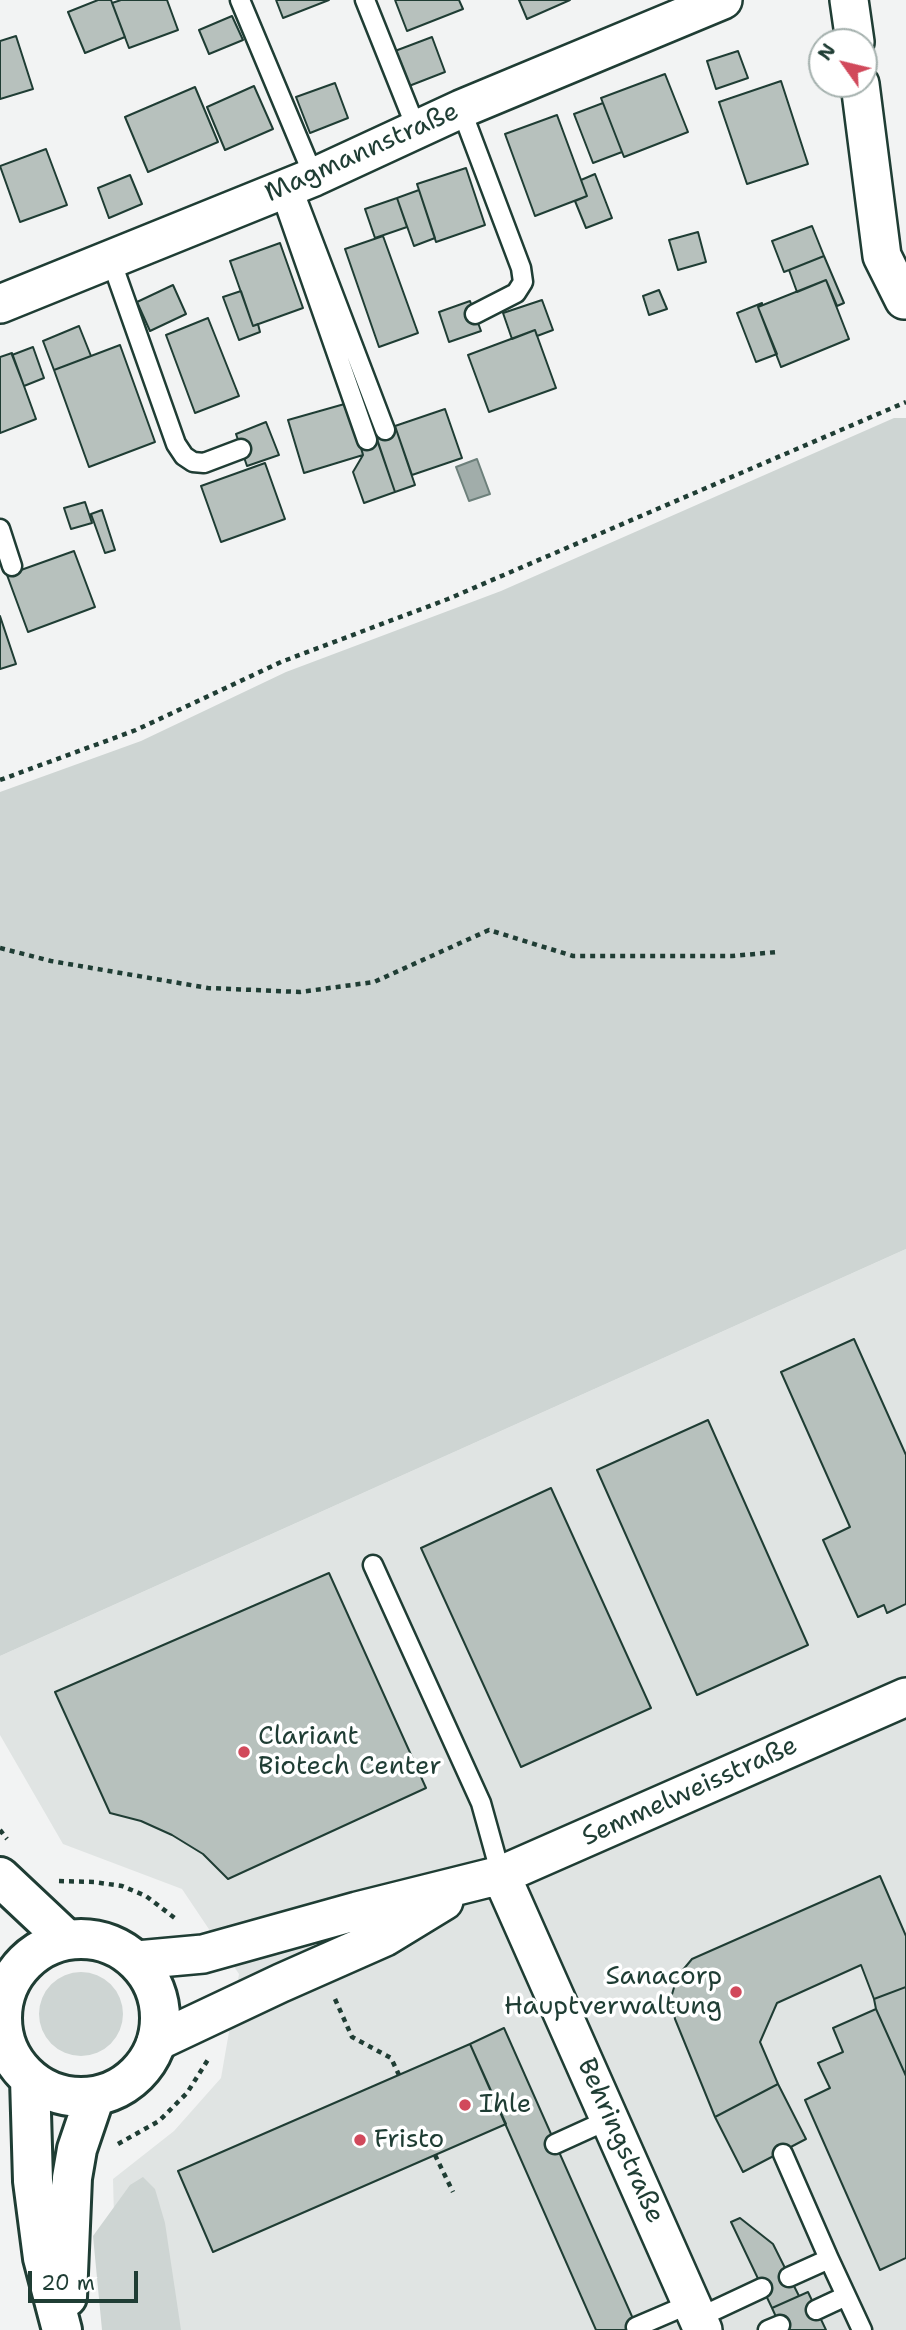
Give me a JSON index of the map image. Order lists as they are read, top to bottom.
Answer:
{
  "streets": {
    "street": ["Magmannstraße", "Semmelweisstraße", "Behringstraße"]
  },
  "crossings": [
    ["Semmelweisstraße", "Behringstraße"]
  ],
  "places": [
    "Clariant Biotech Center",
    "Sanacorp Hauptverwaltung",
    "Ihle",
    "Fristo"
  ],
  "scale_bar": "20 m",
  "north": "top left"
}
